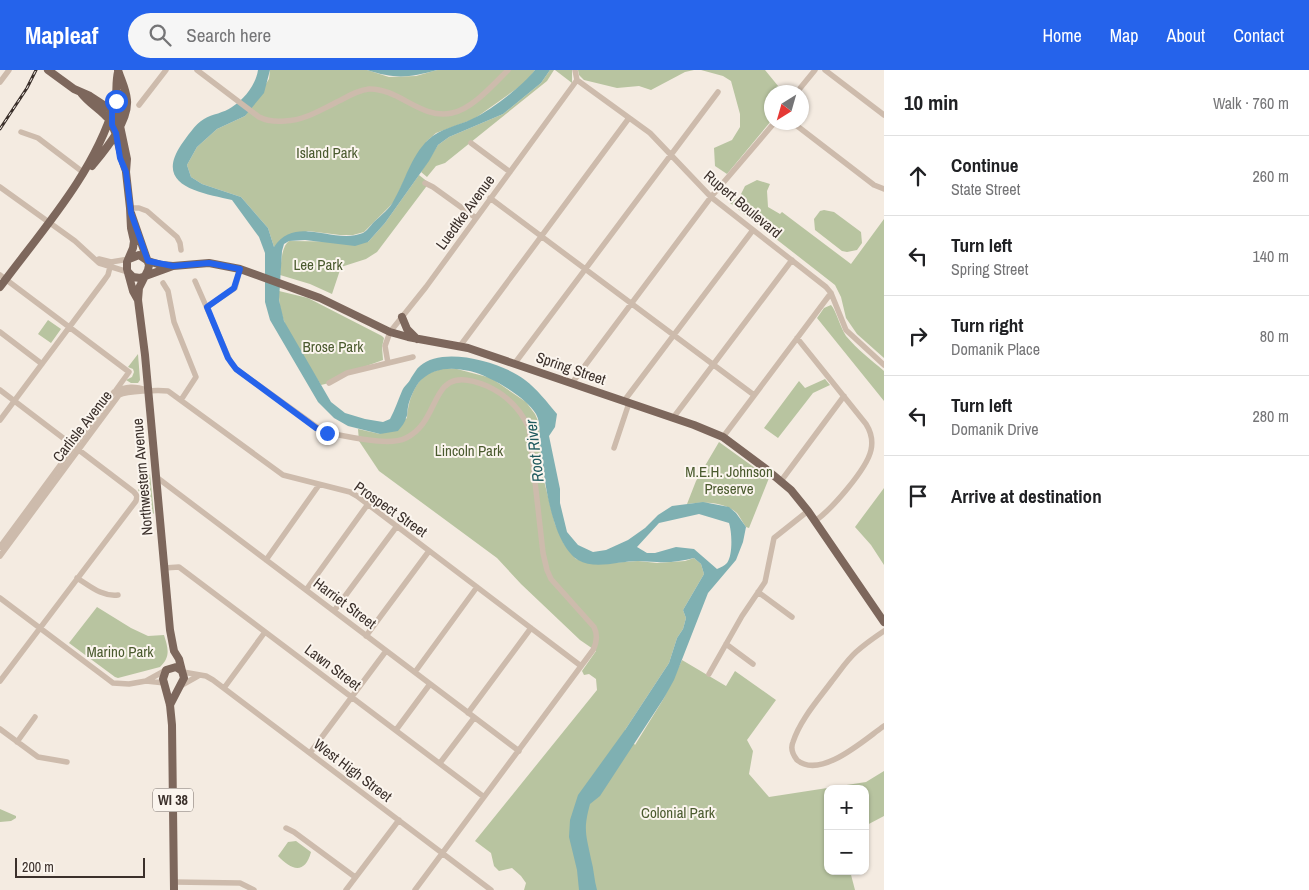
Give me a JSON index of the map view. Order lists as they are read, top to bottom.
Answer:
{
  "streets": {
    "main road": ["Spring Street", "Northwestern Avenue", "WI 38"],
    "street": [
      "Rupert Boulevard",
      "Luedtke Avenue",
      "Carlisle Avenue",
      "Prospect Street",
      "Harriet Street",
      "Lawn Street",
      "West High Street"
    ]
  },
  "crossings": [
    ["Rupert Boulevard", "Luedtke Avenue"],
    ["Luedtke Avenue", "Spring Street"],
    ["Spring Street", "Northwestern Avenue"],
    ["Spring Street", "WI 38"],
    ["Carlisle Avenue", "Northwestern Avenue"],
    ["Carlisle Avenue", "Prospect Street"],
    ["Northwestern Avenue", "Prospect Street"],
    ["Northwestern Avenue", "Harriet Street"],
    ["Northwestern Avenue", "Lawn Street"],
    ["Northwestern Avenue", "West High Street"],
    ["Northwestern Avenue", "WI 38"],
    ["West High Street", "WI 38"]
  ],
  "water": ["Root River"],
  "parks": [
    "Island Park",
    "Lee Park",
    "Brose Park",
    "Lincoln Park",
    "M.E.H. Johnson Preserve",
    "Marino Park",
    "Colonial Park"
  ],
  "scale_bar": "200 m",
  "north": "bottom left",
  "page": {
    "header": "Mapleaf",
    "search": "Search here",
    "nav": [
      "Home",
      "Map",
      "About",
      "Contact"
    ],
    "heading": ["10 min", "Walk · 760 m"],
    "list": [
      ["Continue", "State Street", "260 m"],
      ["Turn left", "Spring Street", "140 m"],
      ["Turn right", "Domanik Place", "80 m"],
      ["Turn left", "Domanik Drive", "280 m"],
      "Arrive at destination"
    ],
    "map_buttons": ["+", "−"],
    "scale": "200 m"
  }
}
